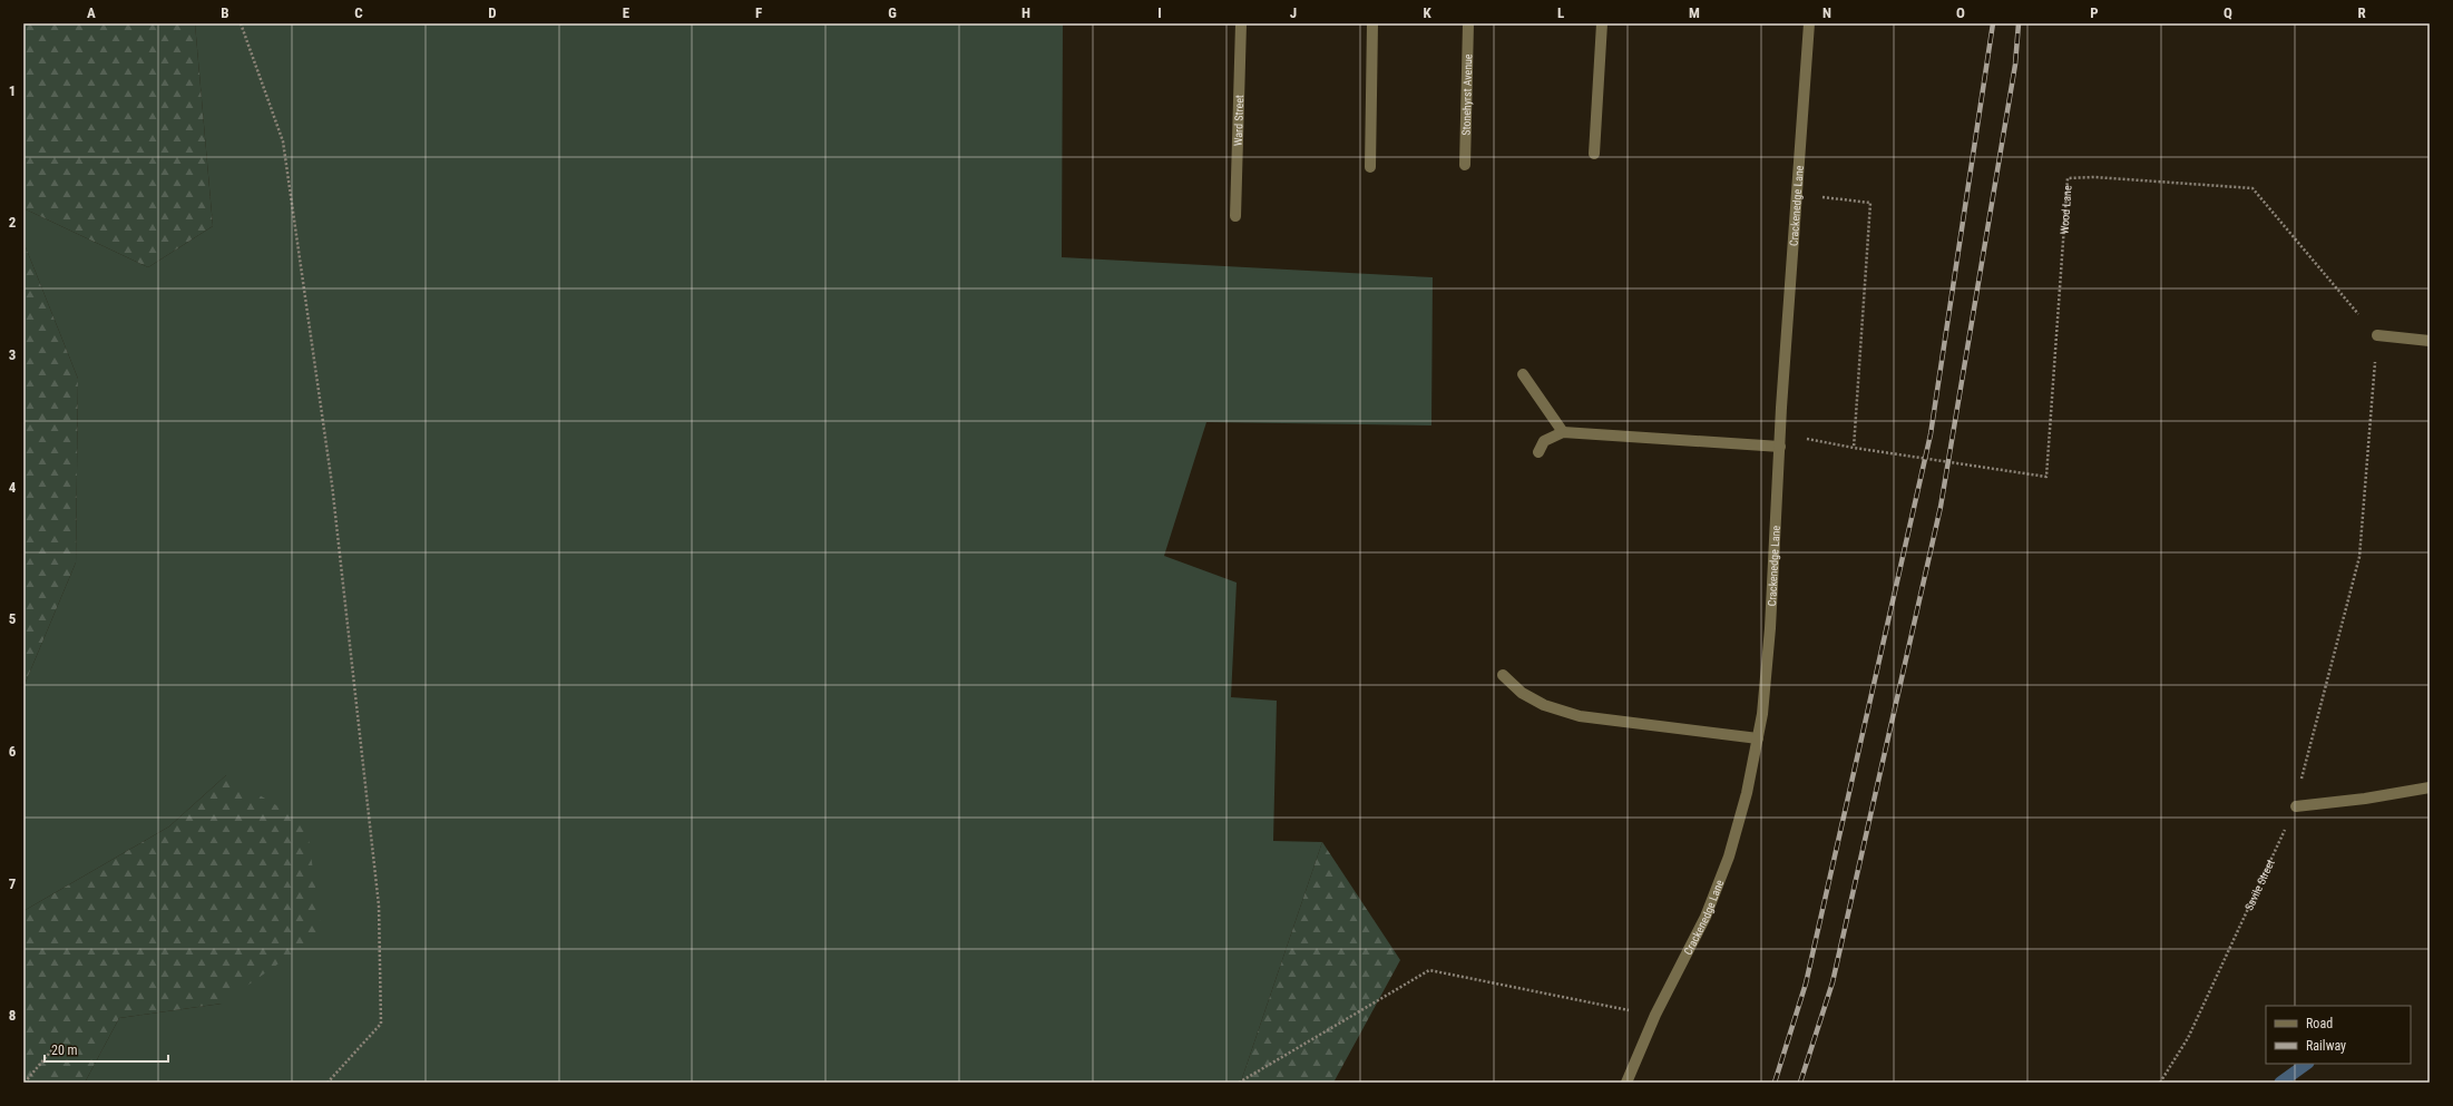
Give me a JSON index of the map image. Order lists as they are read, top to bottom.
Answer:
{
  "streets": {
    "street": ["Stonehyrst Avenue", "Ward Street", "Crackenedge Lane"],
    "path": ["Wood Lane", "Savile Street"]
  },
  "crossings": [
    ["Wood Lane", "Savile Street"]
  ],
  "legend": ["Road", "Railway"],
  "scale_bar": "20 m",
  "grid": {
    "columns": [
      "A",
      "B",
      "C",
      "D",
      "E",
      "F",
      "G",
      "H",
      "I",
      "J",
      "K",
      "L",
      "M",
      "N",
      "O",
      "P",
      "Q",
      "R"
    ],
    "rows": [
      "1",
      "2",
      "3",
      "4",
      "5",
      "6",
      "7",
      "8"
    ]
  }
}
